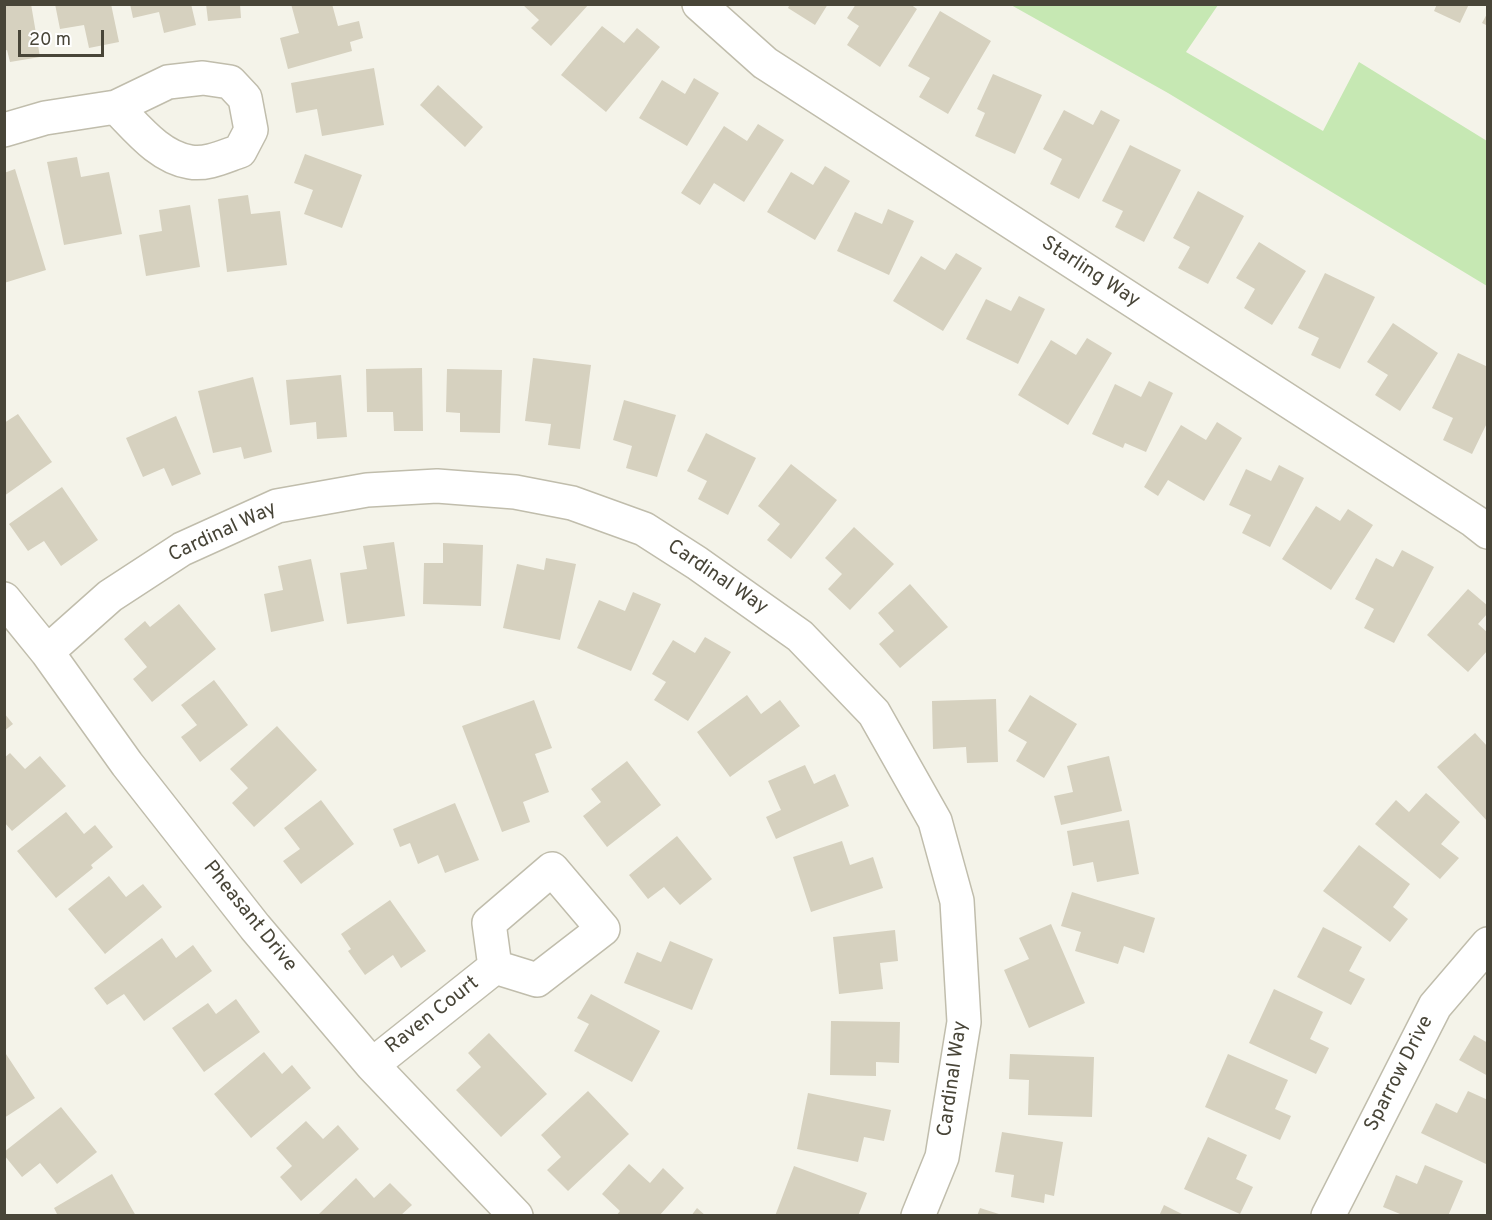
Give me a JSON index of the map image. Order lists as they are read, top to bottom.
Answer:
{
  "streets": {
    "street": [
      "Starling Way",
      "Cardinal Way",
      "Pheasant Drive",
      "Raven Court",
      "Sparrow Drive"
    ]
  },
  "crossings": [
    ["Cardinal Way", "Pheasant Drive"],
    ["Pheasant Drive", "Raven Court"]
  ],
  "scale_bar": "20 m"
}
